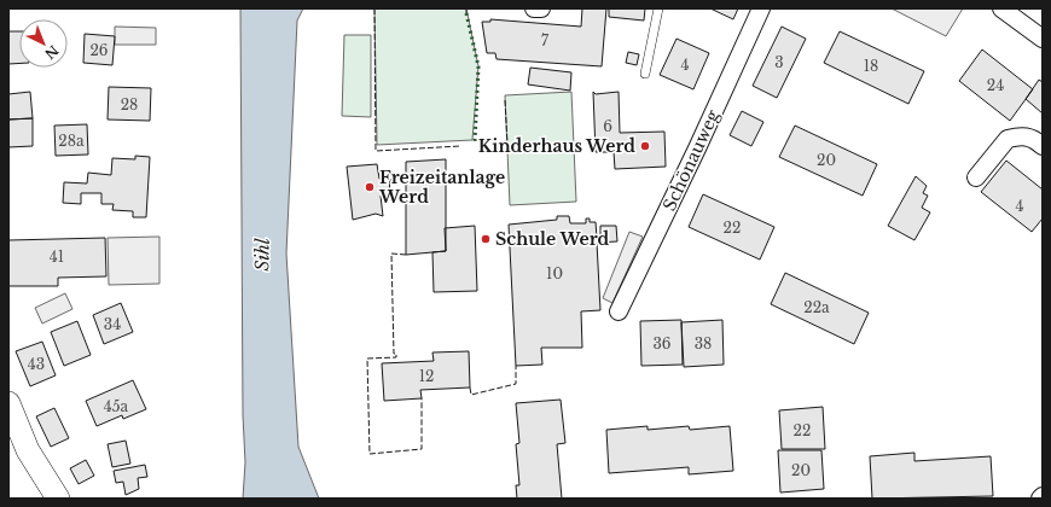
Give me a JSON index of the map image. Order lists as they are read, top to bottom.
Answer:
{
  "streets": {
    "street": ["Schönauweg"]
  },
  "water": ["Sihl"],
  "places": ["Kinderhaus Werd", "Freizeitanlage Werd", "Schule Werd"],
  "house_numbers": [
    "7",
    "26",
    "3",
    "4",
    "18",
    "24",
    "28",
    "6",
    "28a",
    "20",
    "4",
    "22",
    "41",
    "10",
    "22a",
    "34",
    "36",
    "38",
    "43",
    "12",
    "45a",
    "22",
    "20"
  ],
  "north": "bottom right"
}
